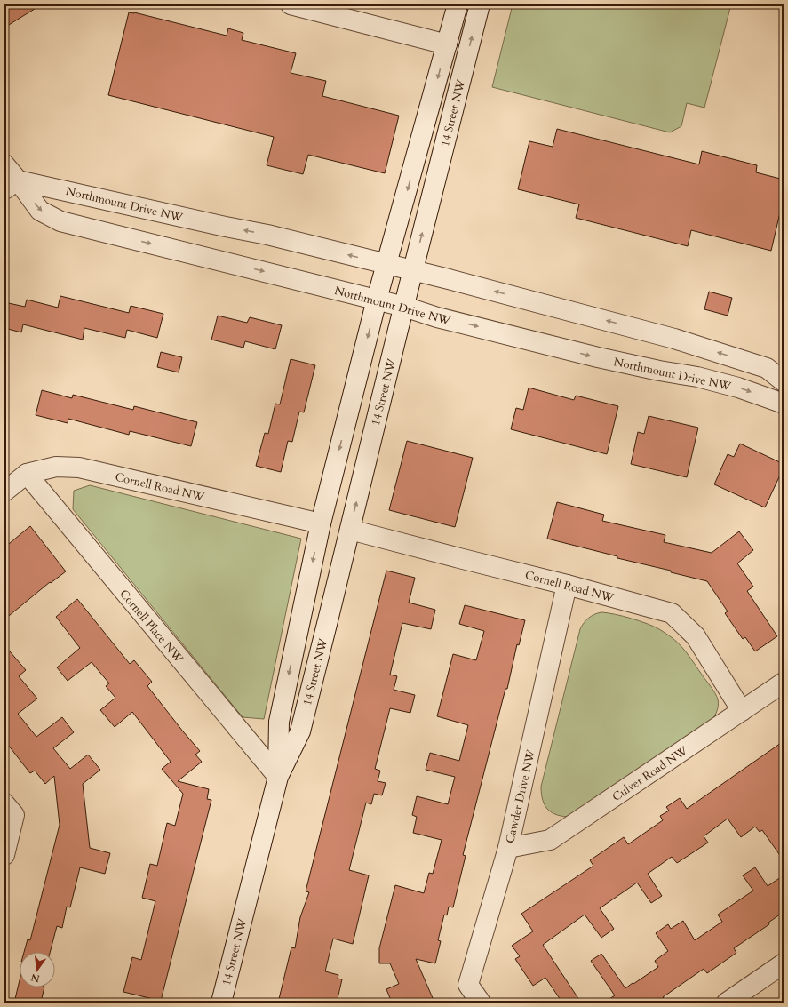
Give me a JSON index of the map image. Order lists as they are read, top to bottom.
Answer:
{
  "streets": {
    "street": [
      "14 Street NW",
      "Northmount Drive NW",
      "Cornell Road NW",
      "Cornell Place NW",
      "Culver Road NW",
      "Cawder Drive NW"
    ]
  },
  "crossings": [
    ["14 Street NW", "Northmount Drive NW"],
    ["14 Street NW", "Cornell Road NW"],
    ["14 Street NW", "Cornell Place NW"],
    ["Cornell Road NW", "Cornell Place NW"],
    ["Cornell Road NW", "Culver Road NW"],
    ["Cornell Road NW", "Cawder Drive NW"],
    ["Culver Road NW", "Cawder Drive NW"]
  ],
  "north": "bottom"
}
